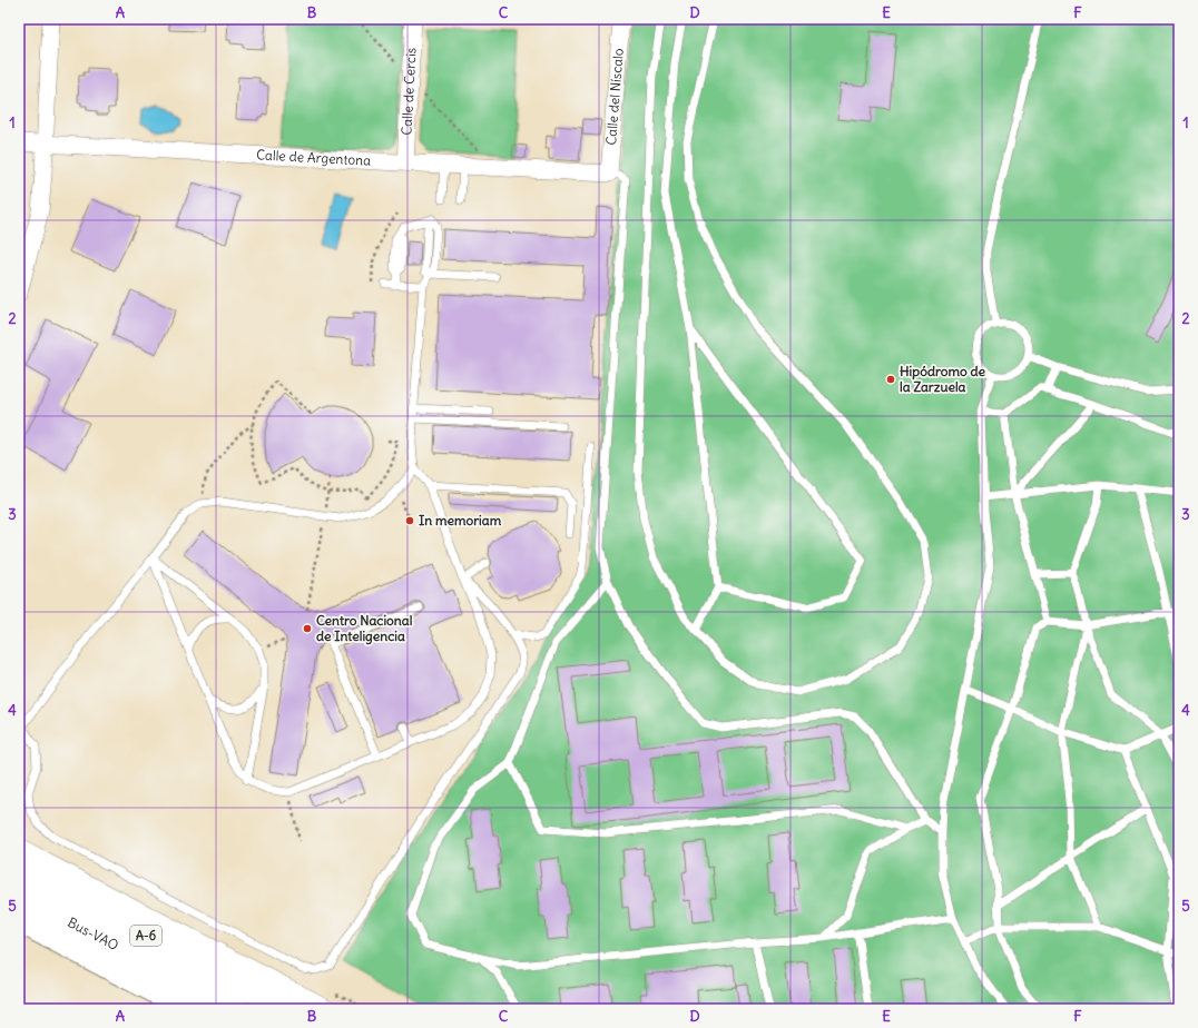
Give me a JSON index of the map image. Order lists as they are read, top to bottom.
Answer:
{
  "streets": {
    "highway": ["Bus-VAO", "A-6"],
    "street": ["Calle de Cercis", "Calle del Níscalo", "Calle de Argentona"]
  },
  "crossings": [
    ["Calle de Cercis", "Calle de Argentona"],
    ["Calle del Níscalo", "Calle de Argentona"]
  ],
  "places": ["Hipódromo de la Zarzuela", "In memoriam", "Centro Nacional de Inteligencia"],
  "grid": {
    "columns": [
      "A",
      "B",
      "C",
      "D",
      "E",
      "F"
    ],
    "rows": [
      "1",
      "2",
      "3",
      "4",
      "5"
    ]
  }
}
